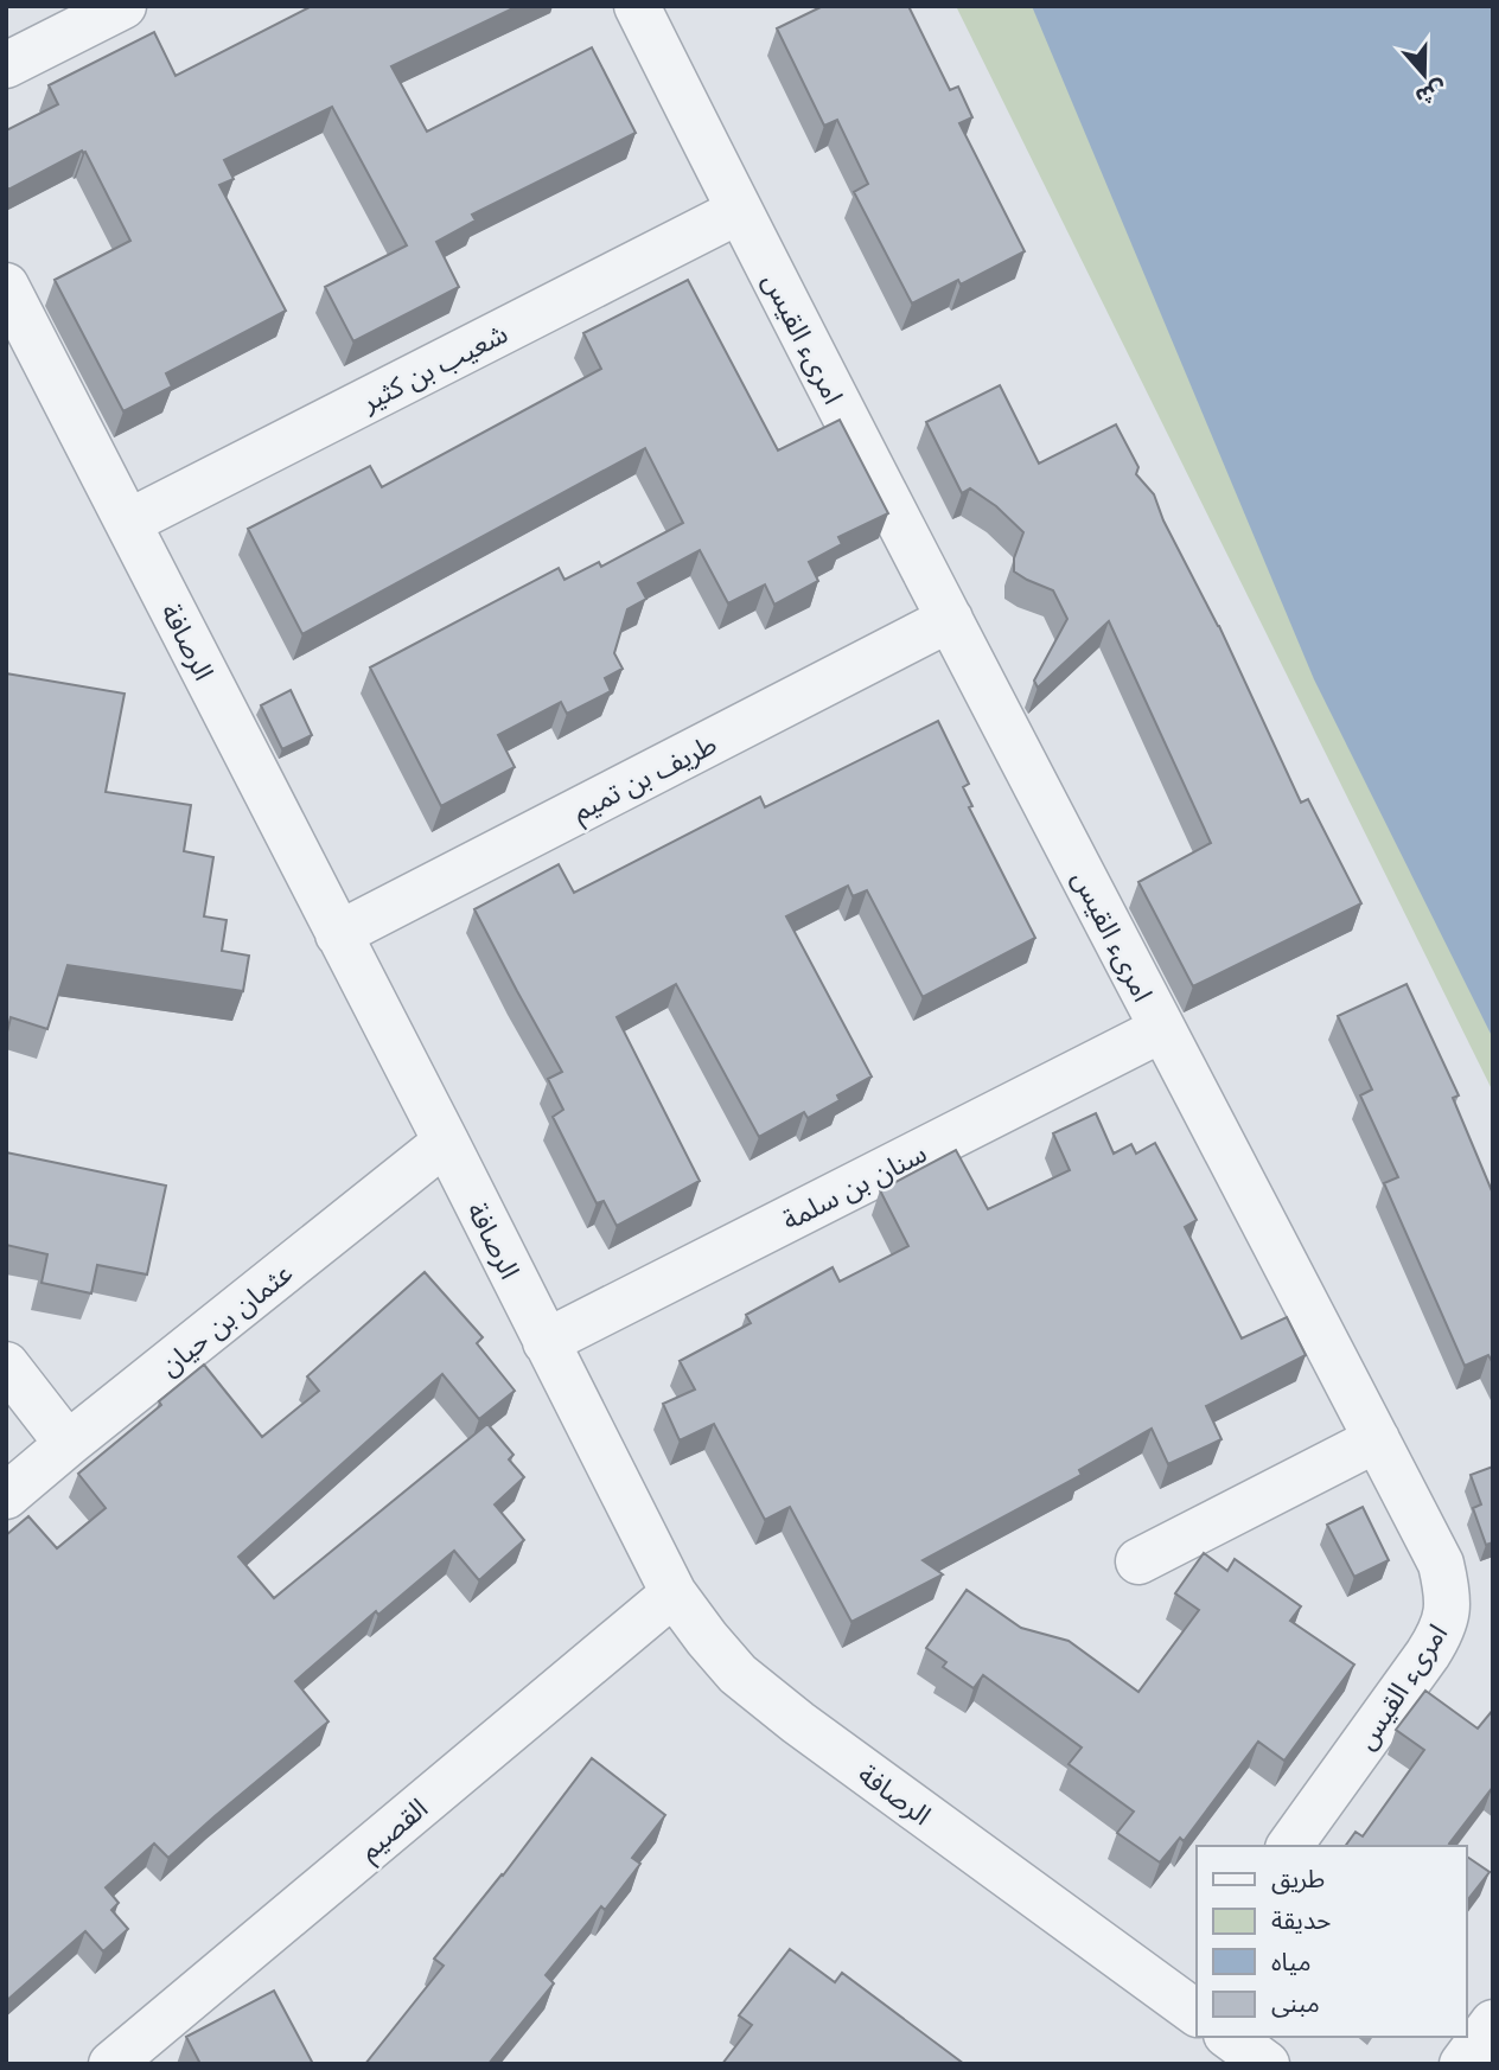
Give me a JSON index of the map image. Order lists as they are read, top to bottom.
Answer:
{
  "streets": {
    "street": [
      "امرىء القيس",
      "شعيب بن كثير",
      "الرصافة",
      "طريف بن تميم",
      "سنان بن سلمة",
      "عثمان بن حيان",
      "القصيم"
    ]
  },
  "crossings": [
    ["امرىء القيس", "شعيب بن كثير"],
    ["امرىء القيس", "طريف بن تميم"],
    ["امرىء القيس", "سنان بن سلمة"],
    ["شعيب بن كثير", "الرصافة"],
    ["الرصافة", "طريف بن تميم"],
    ["الرصافة", "سنان بن سلمة"],
    ["الرصافة", "عثمان بن حيان"],
    ["الرصافة", "القصيم"]
  ],
  "legend": [
    "طريق",
    "حديقة",
    "مياه",
    "مبنى"
  ],
  "north": "bottom"
}
